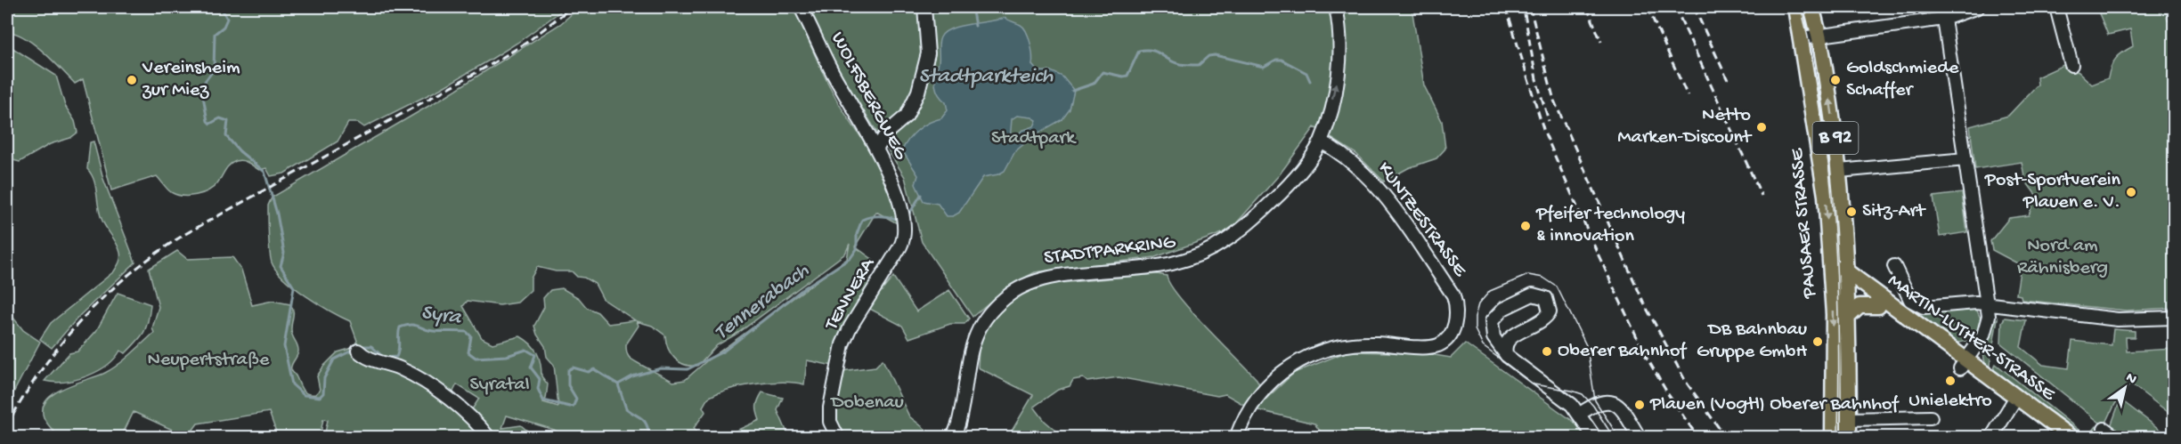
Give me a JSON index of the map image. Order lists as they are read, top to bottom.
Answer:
{
  "streets": {
    "main road": ["B 92", "PAUSAER STRASSE", "MARTIN-LUTHER-STRASSE"],
    "street": [
      "WOLFSBERGWEG",
      "KUNTZESTRASSE",
      "STADTPARKRING",
      "TENNERA"
    ]
  },
  "crossings": [
    ["WOLFSBERGWEG", "TENNERA"],
    ["KUNTZESTRASSE", "STADTPARKRING"],
    ["PAUSAER STRASSE", "MARTIN-LUTHER-STRASSE"]
  ],
  "water": ["Stadtparkteich", "Tennerabach", "Syra"],
  "parks": [
    "Stadtpark",
    "Nord am Rähnisberg",
    "Neupertstraße",
    "Syratal",
    "Dobenau"
  ],
  "places": [
    "Vereinsheim zur Miez",
    "Goldschmiede Schaffer",
    "Netto Marken-Discount",
    "Post-Sportverein Plauen e. V.",
    "Sitz-Art",
    "Pfeifer technology & innovation",
    "DB Bahnbau Gruppe GmbH",
    "Oberer Bahnhof",
    "Unielektro",
    "Plauen (Vogtl) Oberer Bahnhof"
  ],
  "north": "top right"
}
